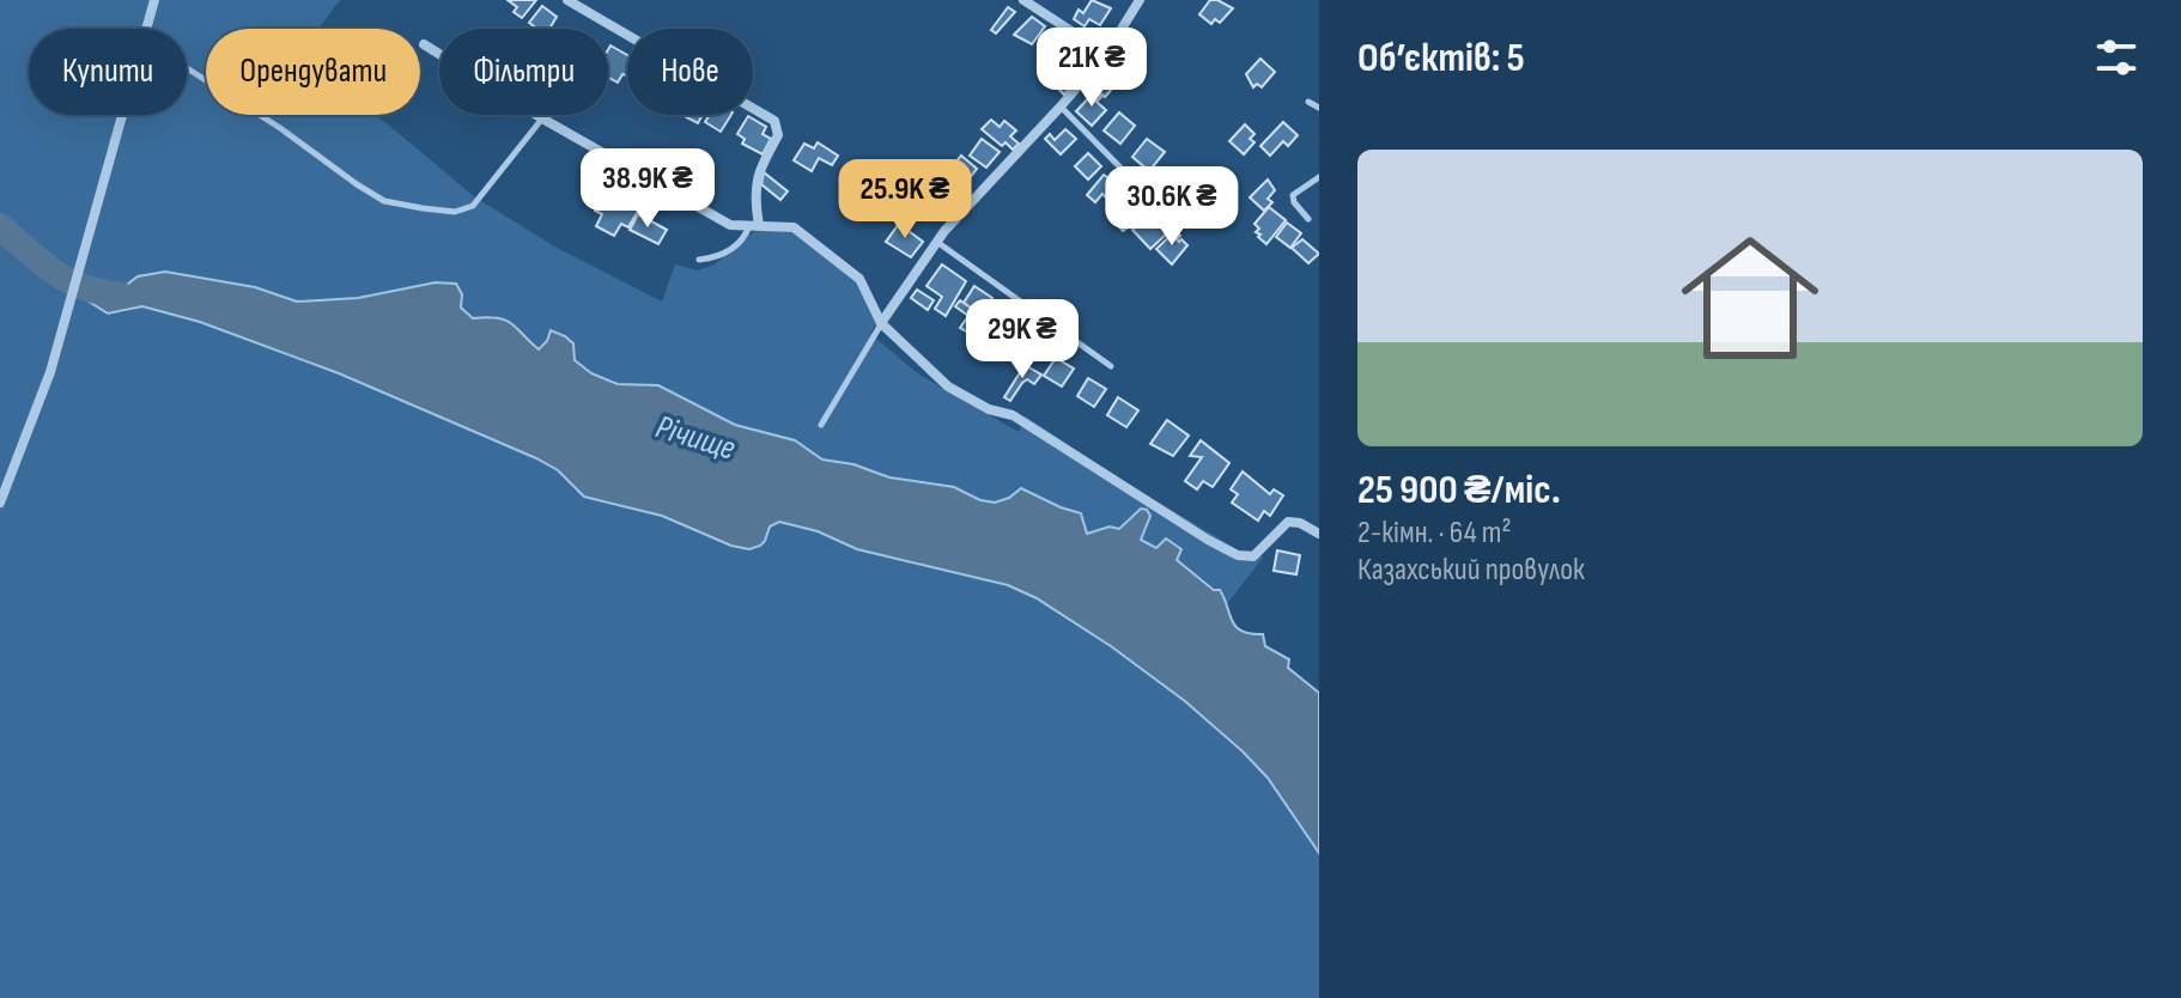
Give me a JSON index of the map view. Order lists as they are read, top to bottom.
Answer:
{
  "water": ["Річище"],
  "page": {
    "heading": "Об’єктів: 5",
    "price": [
      "21K ₴",
      "38.9K ₴",
      "25.9K ₴",
      "30.6K ₴",
      "29K ₴"
    ],
    "chip": [
      "Купити",
      "Орендувати",
      "Фільтри",
      "Нове"
    ],
    "list": [
      {
        "name": "25 900 ₴/міс.",
        "note": "2-кімн. · 64 m² · Казахський провулок"
      }
    ]
  }
}
